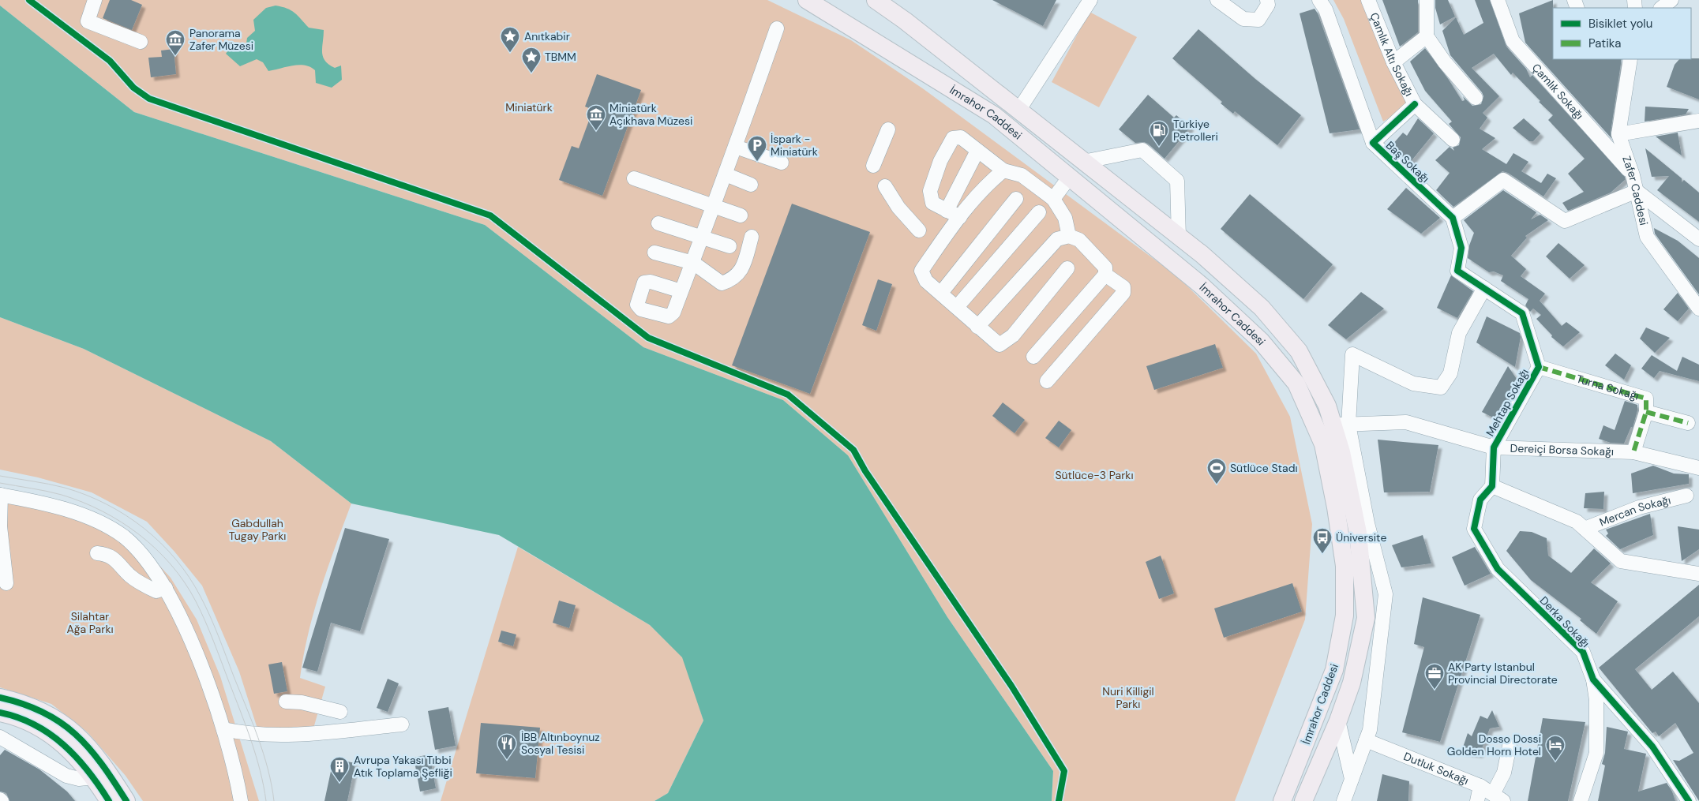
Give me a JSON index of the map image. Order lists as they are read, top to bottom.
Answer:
{
  "streets": {
    "main road": ["İmrahor Caddesi"],
    "street": [
      "Çamlık Altı Sokağı",
      "Çamlık Sokağı",
      "Baş Sokağı",
      "Zafer Caddesi",
      "Turna Sokağı",
      "Mehtap Sokağı",
      "Dereiçi Borsa Sokağı",
      "Mercan Sokağı",
      "Derka Sokağı",
      "Dutluk Sokağı"
    ]
  },
  "crossings": [
    ["Çamlık Altı Sokağı", "Baş Sokağı"],
    ["Çamlık Sokağı", "Zafer Caddesi"],
    ["İmrahor Caddesi", "Dereiçi Borsa Sokağı"],
    ["Baş Sokağı", "Mehtap Sokağı"],
    ["Turna Sokağı", "Mehtap Sokağı"],
    ["Turna Sokağı", "Dereiçi Borsa Sokağı"],
    ["Mehtap Sokağı", "Dereiçi Borsa Sokağı"],
    ["Mercan Sokağı", "Derka Sokağı"]
  ],
  "parks": [
    "Miniatürk",
    "Sütlüce-3 Parkı",
    "Gabdullah Tugay Parkı",
    "Silahtar Ağa Parkı",
    "Nuri Killigil Parkı"
  ],
  "places": {
    "place": ["Anıtkabir", "TBMM"],
    "museum": ["Panorama Zafer Müzesi", "Miniatürk Açıkhava Müzesi"],
    "fuel station": ["Türkiye Petrolleri"],
    "parking": ["İspark - Miniatürk"],
    "sports": ["Sütlüce Stadı"],
    "bus stop": ["Üniversite"],
    "office": ["AK Party Istanbul Provincial Directorate"],
    "restaurant": ["İBB Altınboynuz Sosyal Tesisi"],
    "hotel": ["Dosso Dossi Golden Horn Hotel"],
    "building": ["Avrupa Yakası Tıbbi Atık Toplama Şefliği"]
  },
  "legend": ["Bisiklet yolu", "Patika"]
}
